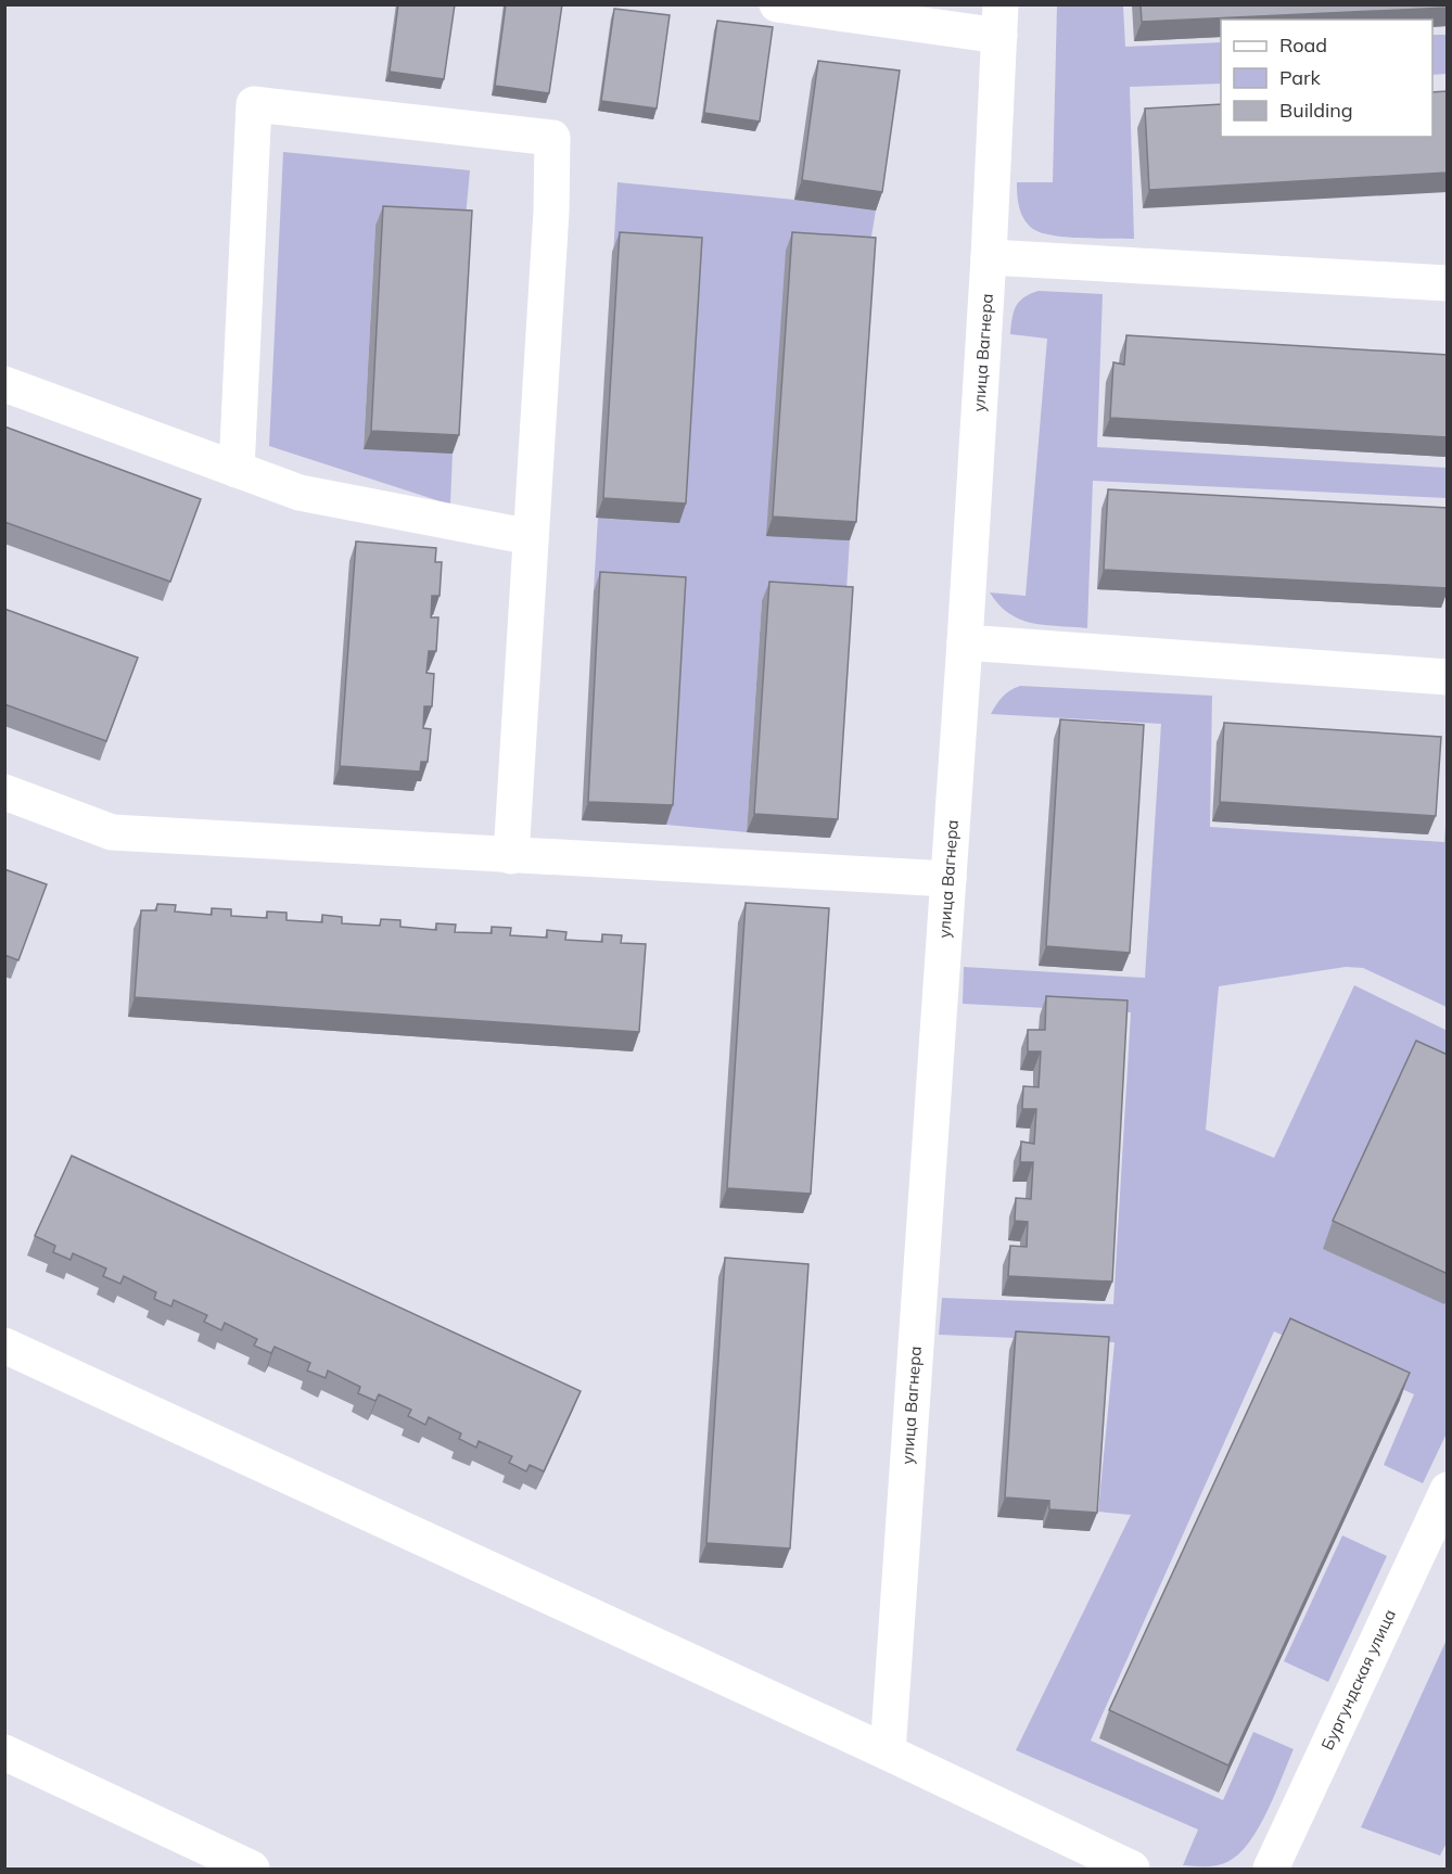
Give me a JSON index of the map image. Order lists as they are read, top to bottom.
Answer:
{
  "streets": {
    "street": ["улица Вагнера", "Бургундская улица"]
  },
  "legend": ["Road", "Park", "Building"]
}
